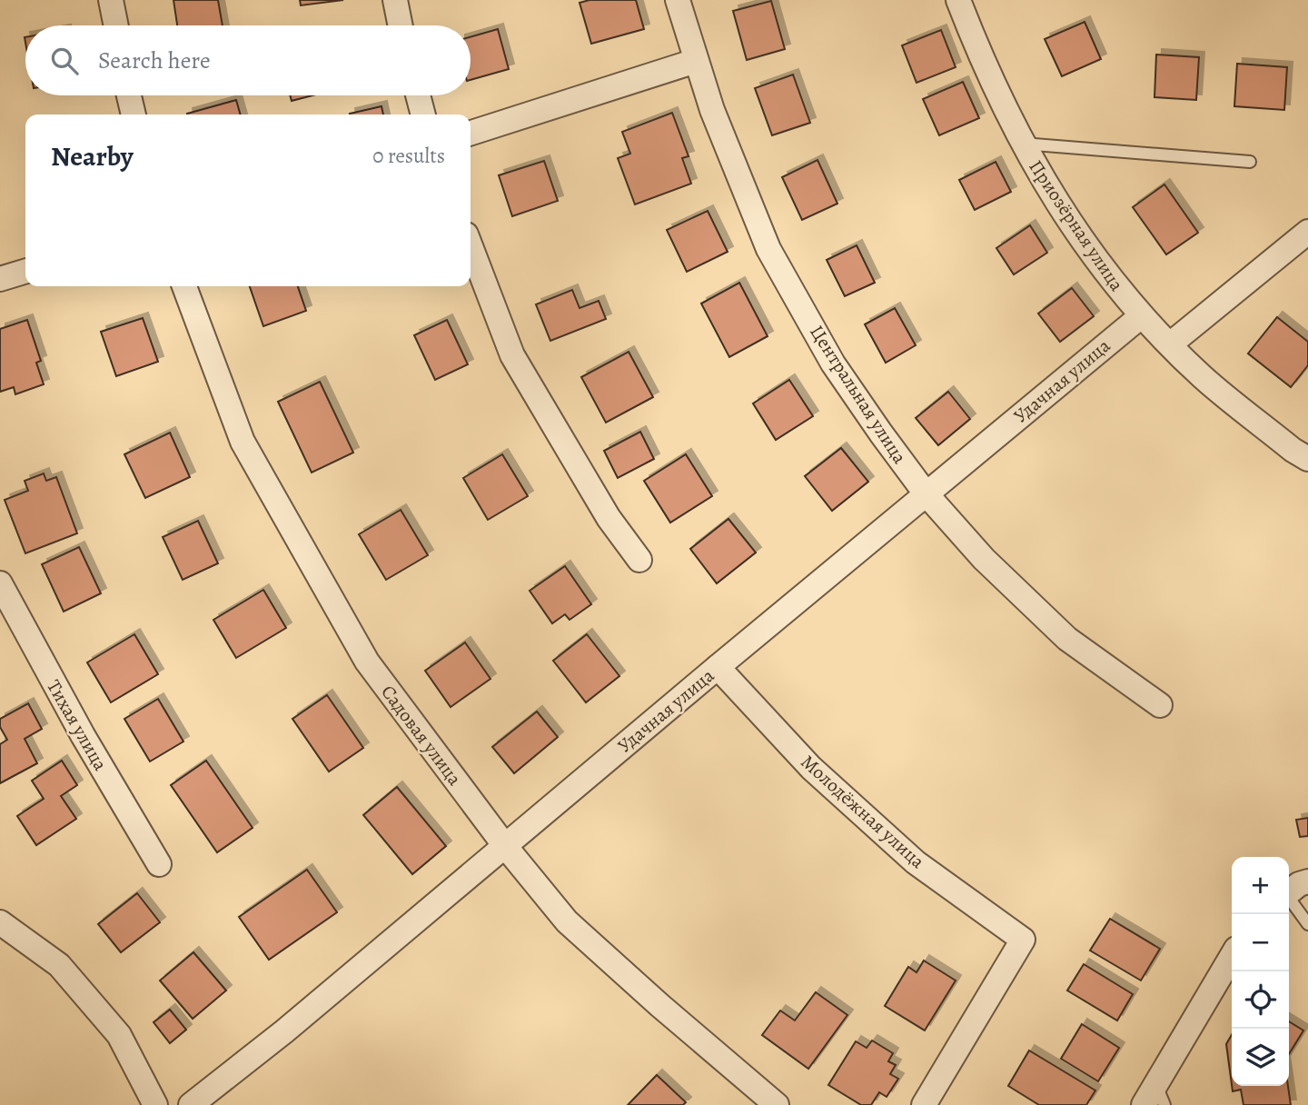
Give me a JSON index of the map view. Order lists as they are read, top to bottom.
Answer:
{
  "streets": {
    "street": [
      "Приозёрная улица",
      "Удачная улица",
      "Центральная улица",
      "Тихая улица",
      "Садовая улица",
      "Молодёжная улица"
    ]
  },
  "crossings": [
    ["Приозёрная улица", "Удачная улица"],
    ["Удачная улица", "Центральная улица"],
    ["Удачная улица", "Садовая улица"],
    ["Удачная улица", "Молодёжная улица"]
  ],
  "page": {
    "search": "Search here",
    "heading": ["Nearby", "0 results"],
    "map_buttons": ["+", "−"]
  }
}
